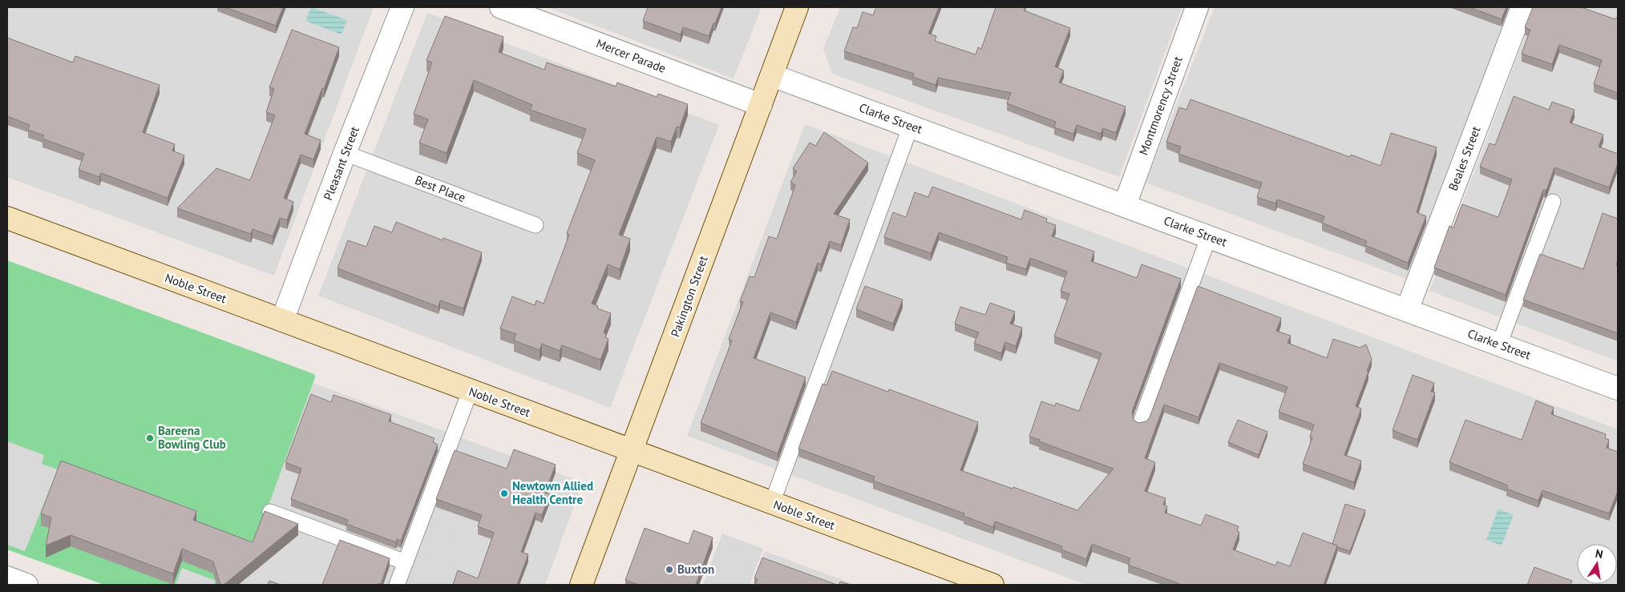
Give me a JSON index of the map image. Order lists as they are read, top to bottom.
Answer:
{
  "streets": {
    "street": [
      "Mercer Parade",
      "Montmorency Street",
      "Clarke Street",
      "Beales Street",
      "Pleasant Street",
      "Noble Street",
      "Pakington Street"
    ],
    "lane": ["Best Place"]
  },
  "crossings": [
    ["Mercer Parade", "Pakington Street"],
    ["Montmorency Street", "Clarke Street"],
    ["Clarke Street", "Beales Street"],
    ["Clarke Street", "Pakington Street"],
    ["Pleasant Street", "Best Place"],
    ["Pleasant Street", "Noble Street"],
    ["Noble Street", "Pakington Street"]
  ],
  "places": ["Bareena Bowling Club", "Newtown Allied Health Centre", "Buxton"],
  "north": "top"
}
